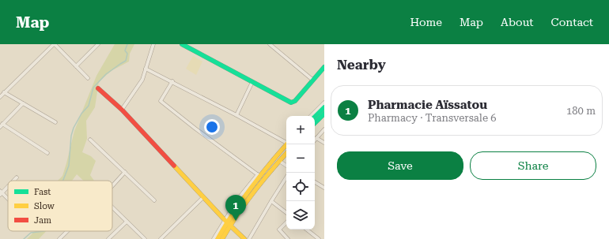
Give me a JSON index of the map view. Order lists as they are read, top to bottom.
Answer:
{
  "legend": ["Fast", "Slow", "Jam"],
  "page": {
    "header": "Map",
    "nav": [
      "Home",
      "Map",
      "About",
      "Contact"
    ],
    "heading": "Nearby",
    "list": [
      {
        "mark": "1",
        "name": "Pharmacie Aïssatou",
        "note": "Pharmacy · Transversale 6",
        "value": "180 m"
      }
    ],
    "map_buttons": ["+", "−"],
    "buttons": ["Save", "Share"],
    "pins": "1"
  }
}
